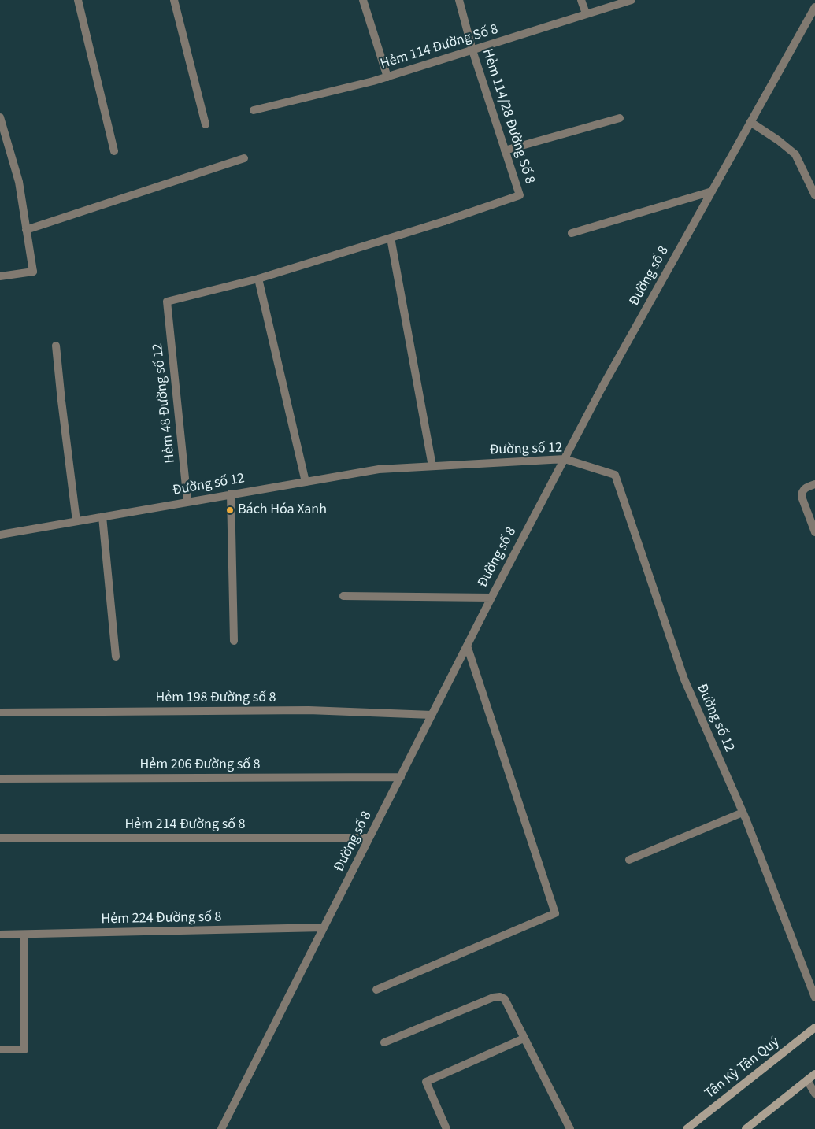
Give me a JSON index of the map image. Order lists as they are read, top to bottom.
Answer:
{
  "streets": {
    "main road": ["Tân Kỳ Tân Quý"],
    "street": [
      "Hẻm 114 Đường Số 8",
      "Hẻm 114/28 Đường Số 8",
      "Đường số 8",
      "Hẻm 48 Đường số 12",
      "Đường số 12",
      "Hẻm 198 Đường số 8",
      "Hẻm 206 Đường số 8",
      "Hẻm 214 Đường số 8",
      "Hẻm 224 Đường số 8"
    ]
  },
  "crossings": [
    ["Hẻm 114 Đường Số 8", "Hẻm 114/28 Đường Số 8"],
    ["Đường số 8", "Đường số 12"],
    ["Đường số 8", "Hẻm 198 Đường số 8"],
    ["Đường số 8", "Hẻm 206 Đường số 8"],
    ["Đường số 8", "Hẻm 214 Đường số 8"],
    ["Đường số 8", "Hẻm 224 Đường số 8"],
    ["Hẻm 48 Đường số 12", "Đường số 12"]
  ],
  "places": ["Bách Hóa Xanh"]
}
